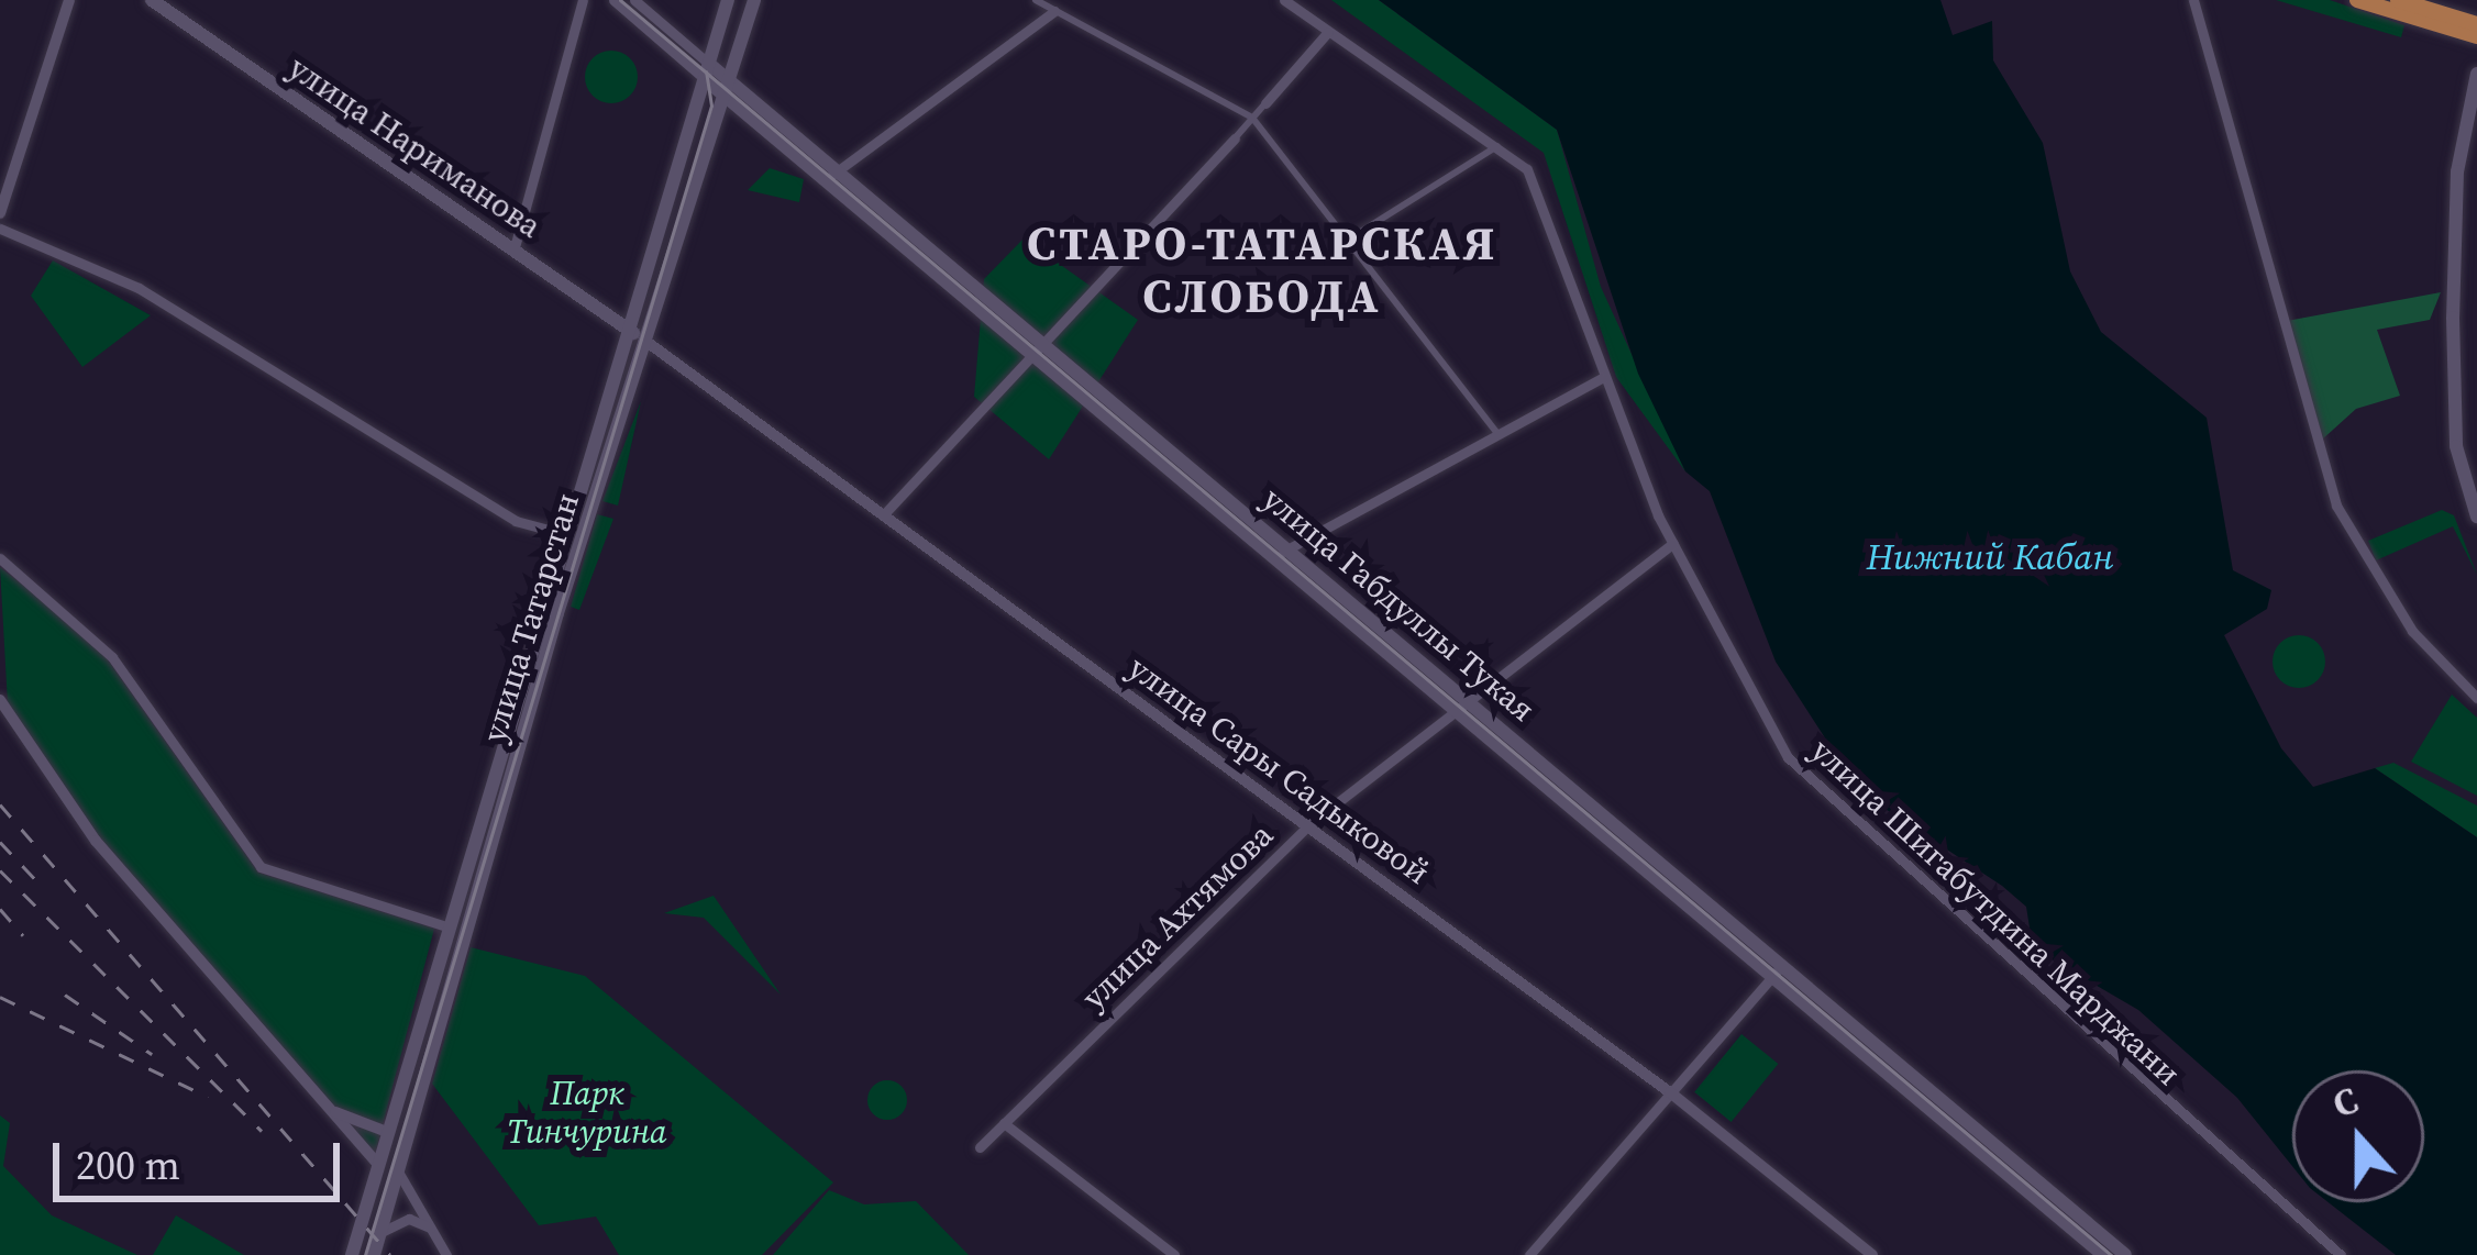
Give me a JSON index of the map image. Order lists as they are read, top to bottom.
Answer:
{
  "streets": {
    "main road": ["улица Нариманова", "улица Габдуллы Тукая", "улица Татарстан"],
    "street": ["улица Сары Садыковой", "улица Шигабутдина Марджани", "улица Ахтямова"]
  },
  "crossings": [
    ["улица Нариманова", "улица Татарстан"],
    ["улица Нариманова", "улица Сары Садыковой"],
    ["улица Габдуллы Тукая", "улица Татарстан"],
    ["улица Габдуллы Тукая", "улица Ахтямова"],
    ["улица Татарстан", "улица Сары Садыковой"],
    ["улица Сары Садыковой", "улица Ахтямова"],
    ["улица Шигабутдина Марджани", "улица Ахтямова"]
  ],
  "districts": ["СТАРО-ТАТАРСКАЯ СЛОБОДА"],
  "water": ["Нижний Кабан"],
  "parks": ["Парк Тинчурина"],
  "scale_bar": "200 m",
  "north": "top"
}
